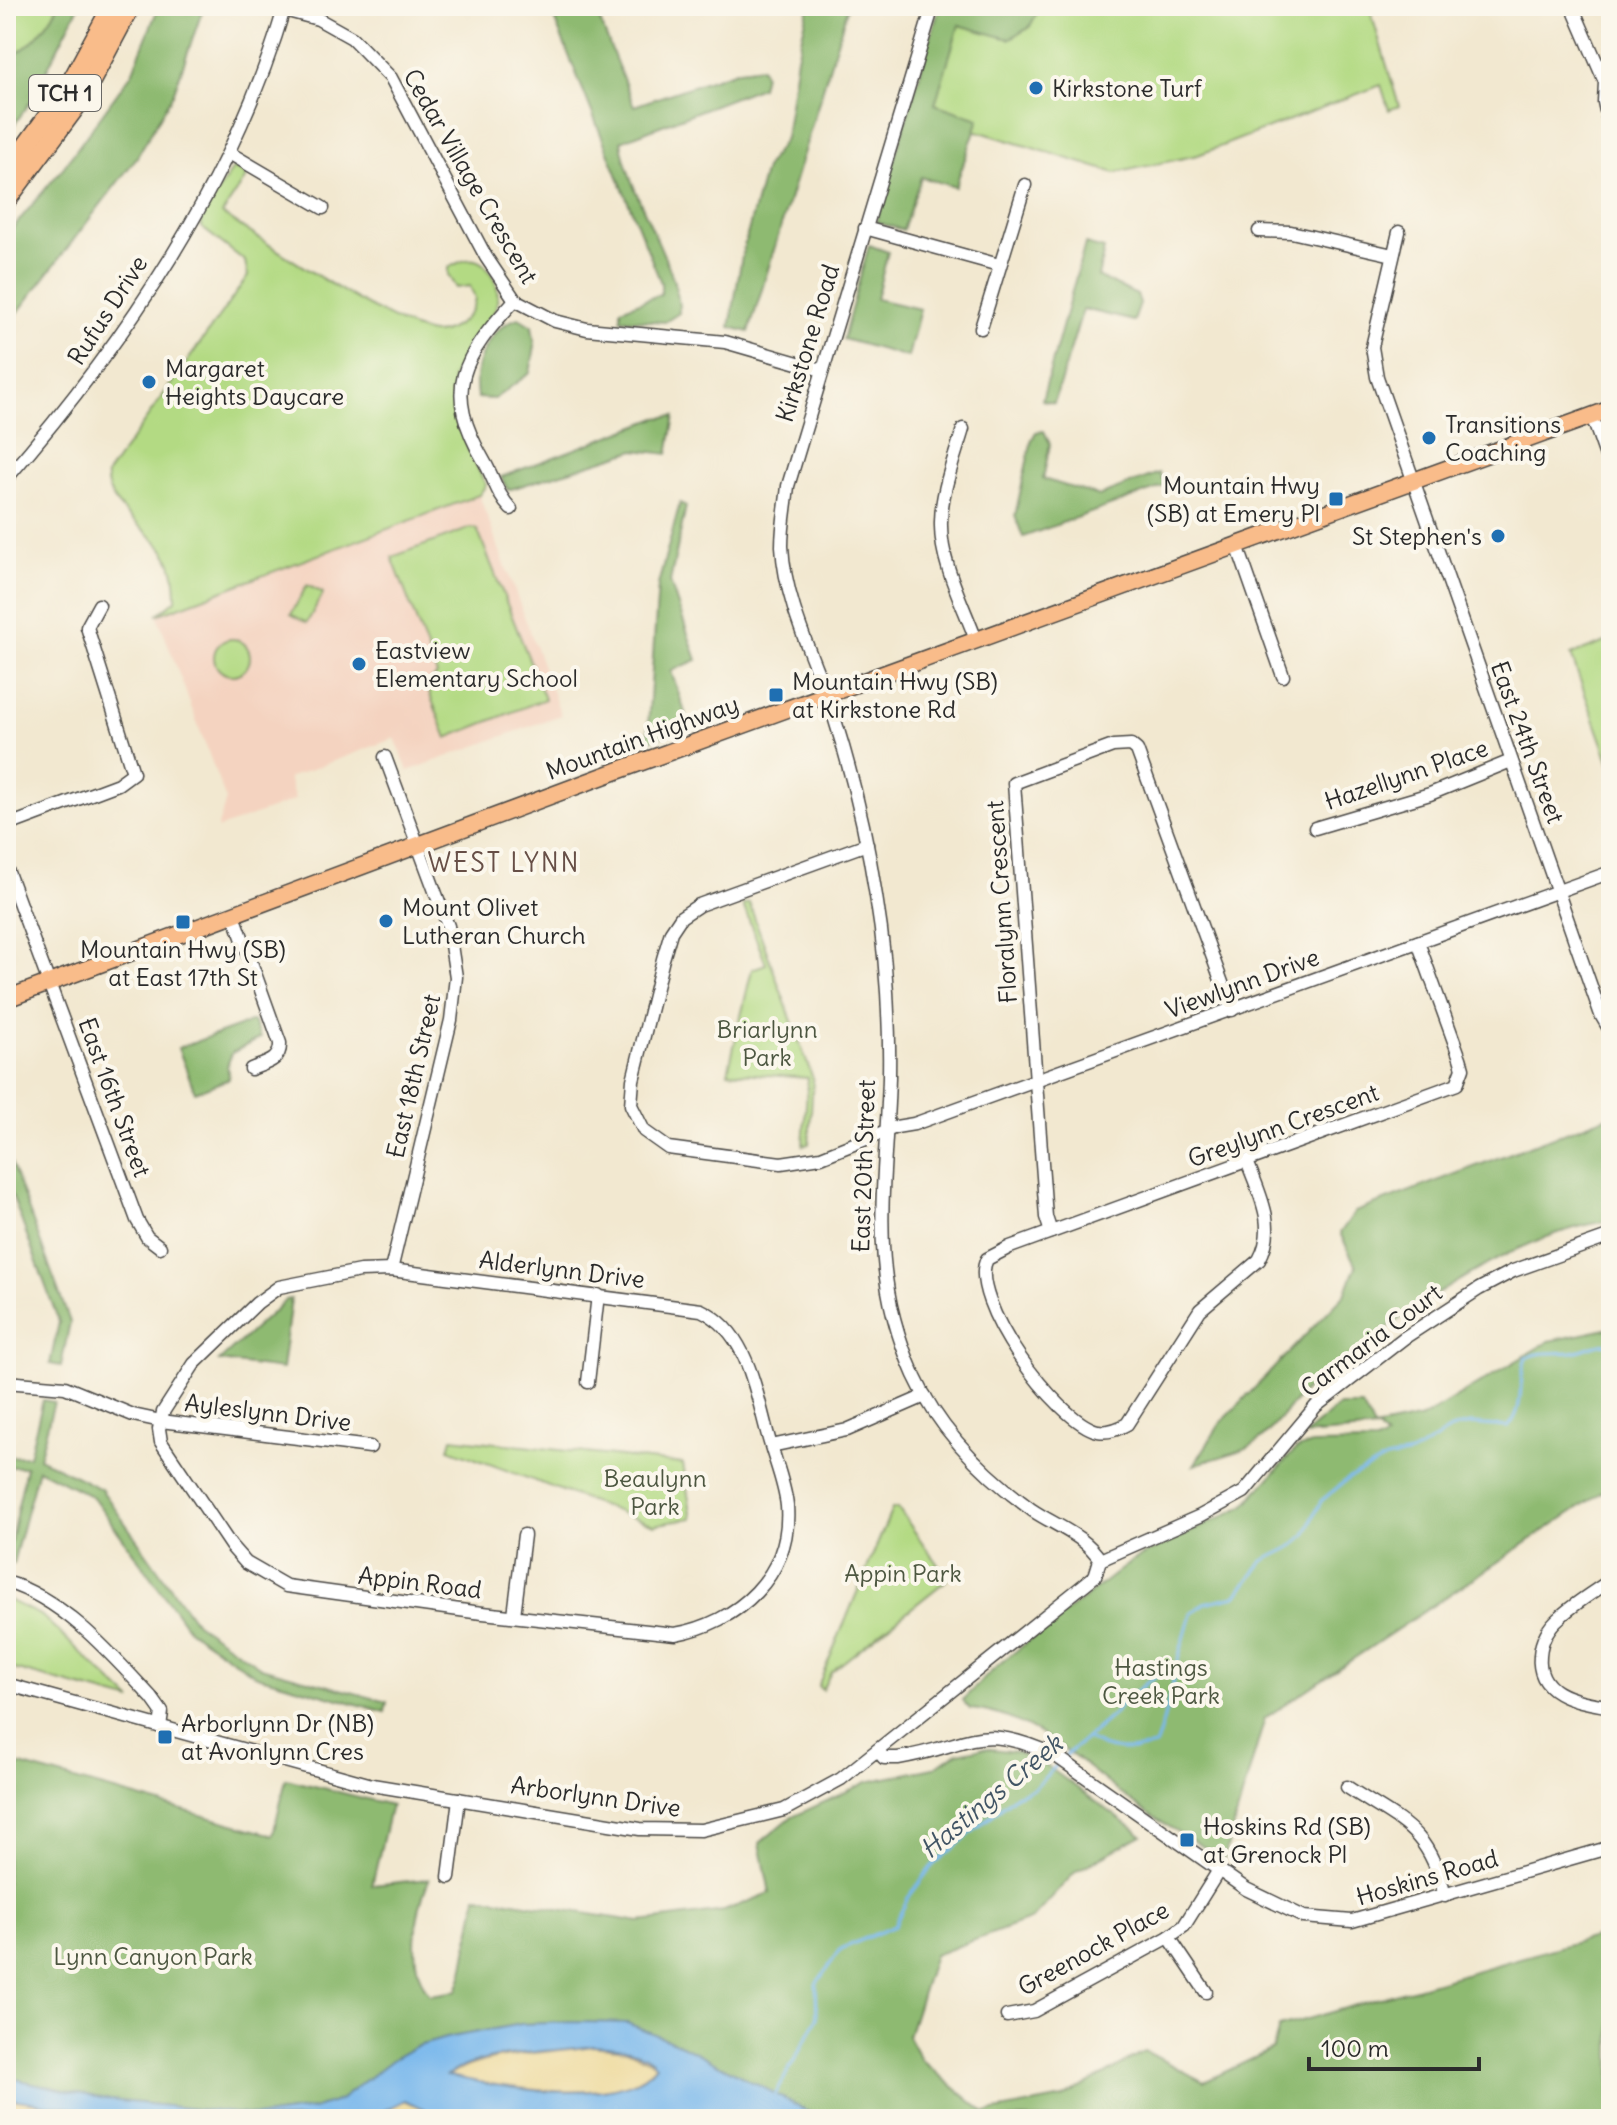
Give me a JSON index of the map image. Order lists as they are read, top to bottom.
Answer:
{
  "streets": {
    "highway": ["TCH 1"],
    "main road": ["Mountain Highway"],
    "street": [
      "Cedar Village Crescent",
      "Rufus Drive",
      "Kirkstone Road",
      "East 24th Street",
      "Hazellynn Place",
      "Floralynn Crescent",
      "Viewlynn Drive",
      "East 18th Street",
      "East 16th Street",
      "Greylynn Crescent",
      "East 20th Street",
      "Alderlynn Drive",
      "Carmaria Court",
      "Ayleslynn Drive",
      "Appin Road",
      "Arborlynn Drive",
      "Hoskins Road",
      "Greenock Place"
    ]
  },
  "crossings": [
    ["Cedar Village Crescent", "Rufus Drive"],
    ["Cedar Village Crescent", "Kirkstone Road"],
    ["Kirkstone Road", "Mountain Highway"],
    ["Kirkstone Road", "East 20th Street"],
    ["Mountain Highway", "East 24th Street"],
    ["Mountain Highway", "East 18th Street"],
    ["Mountain Highway", "East 16th Street"],
    ["Mountain Highway", "East 20th Street"],
    ["East 24th Street", "Hazellynn Place"],
    ["East 24th Street", "Viewlynn Drive"],
    ["Floralynn Crescent", "Viewlynn Drive"],
    ["Floralynn Crescent", "Greylynn Crescent"],
    ["Viewlynn Drive", "Greylynn Crescent"],
    ["Viewlynn Drive", "East 20th Street"],
    ["East 18th Street", "Alderlynn Drive"],
    ["East 20th Street", "Carmaria Court"],
    ["East 20th Street", "Arborlynn Drive"],
    ["Alderlynn Drive", "Ayleslynn Drive"],
    ["Alderlynn Drive", "Appin Road"],
    ["Carmaria Court", "Arborlynn Drive"],
    ["Ayleslynn Drive", "Appin Road"],
    ["Arborlynn Drive", "Hoskins Road"],
    ["Hoskins Road", "Greenock Place"]
  ],
  "districts": ["WEST LYNN"],
  "water": ["Hastings Creek"],
  "parks": [
    "Briarlynn Park",
    "Beaulynn Park",
    "Appin Park",
    "Hastings Creek Park",
    "Lynn Canyon Park"
  ],
  "places": {
    "other": [
      "Kirkstone Turf",
      "Margaret Heights Daycare",
      "Transitions Coaching",
      "St Stephen's",
      "Eastview Elementary School",
      "Mount Olivet Lutheran Church"
    ],
    "transit": [
      "Mountain Hwy (SB) at Emery Pl",
      "Mountain Hwy (SB) at Kirkstone Rd",
      "Mountain Hwy (SB) at East 17th St",
      "Arborlynn Dr (NB) at Avonlynn Cres",
      "Hoskins Rd (SB) at Grenock Pl"
    ]
  },
  "scale_bar": "100 m"
}
